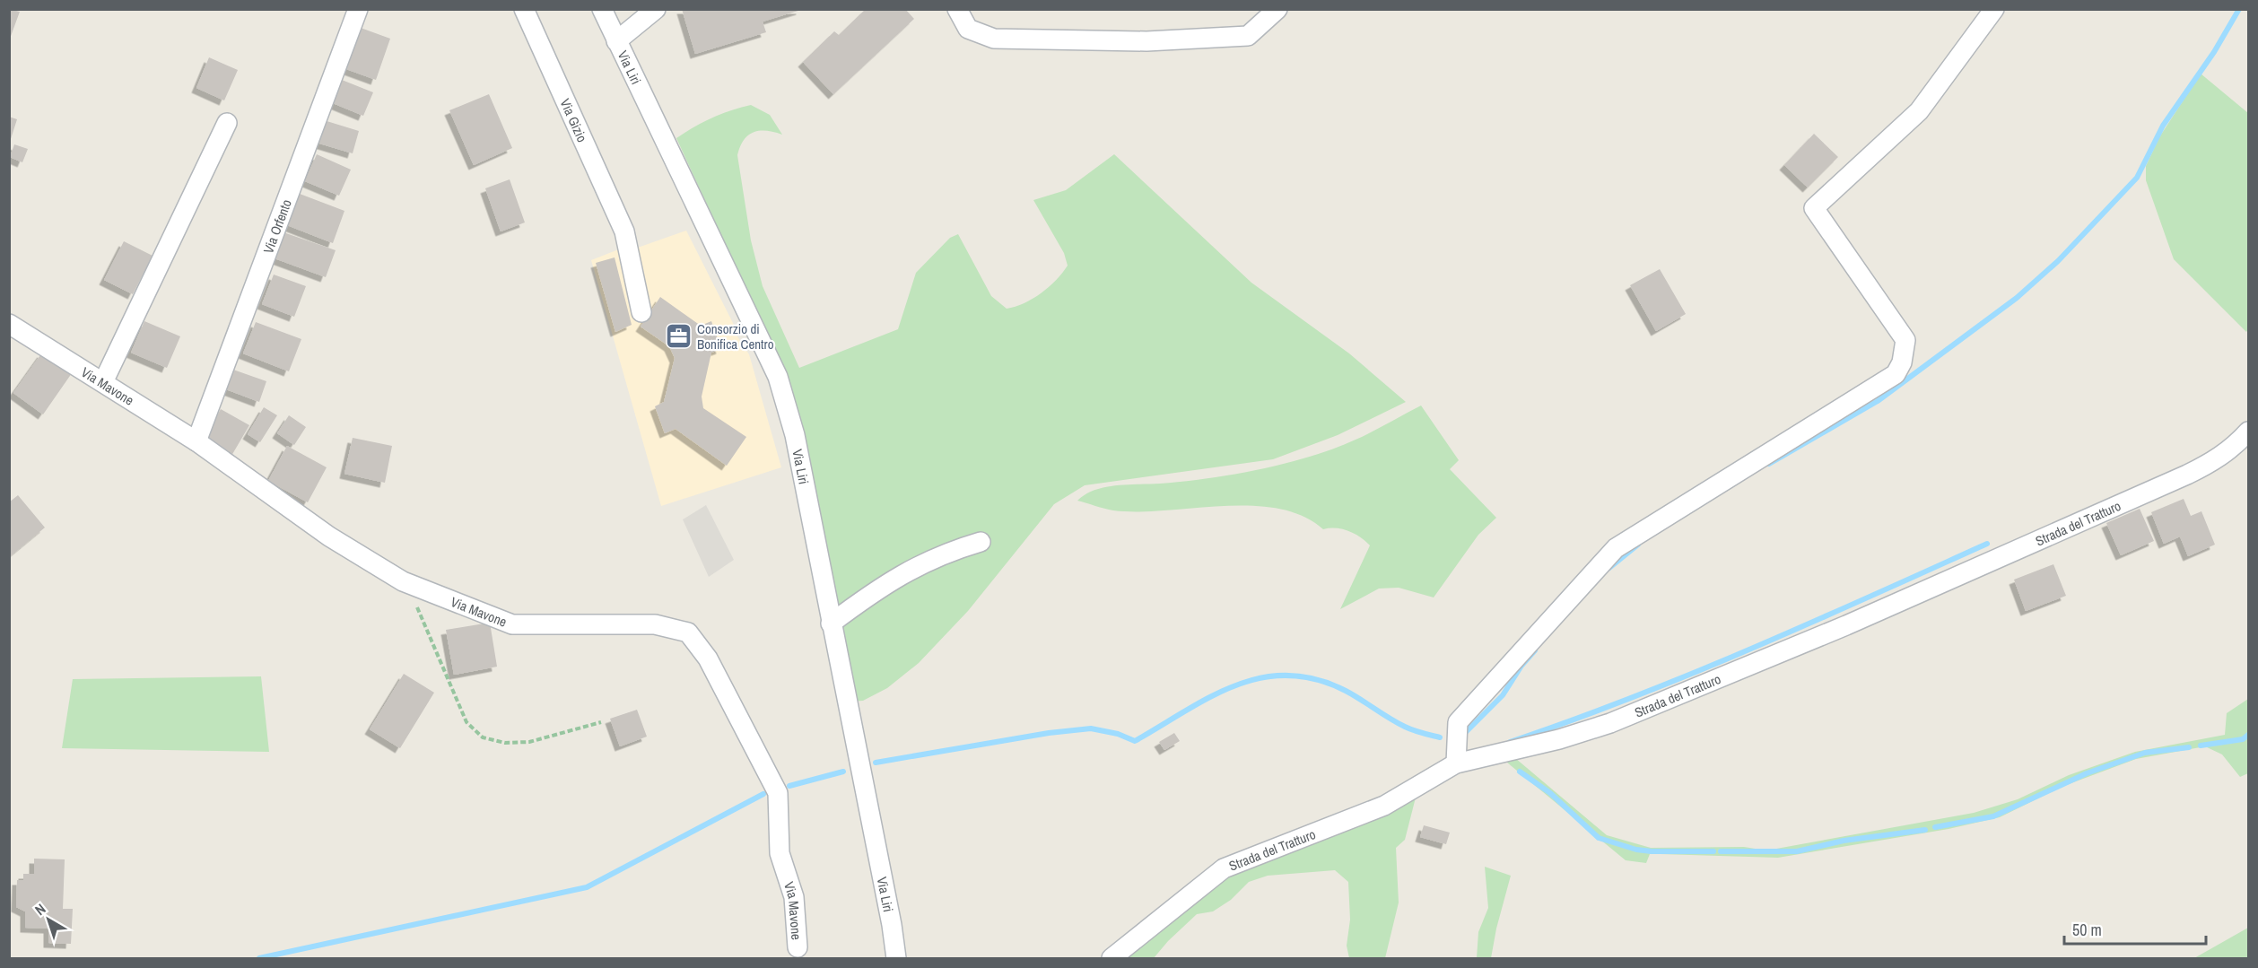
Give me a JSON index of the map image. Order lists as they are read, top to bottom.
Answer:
{
  "streets": {
    "street": [
      "Via Liri",
      "Via Gizio",
      "Via Orfento",
      "Via Mavone",
      "Strada del Tratturo"
    ]
  },
  "crossings": [
    ["Via Orfento", "Via Mavone"]
  ],
  "places": {
    "office": ["Consorzio di Bonifica Centro"]
  },
  "scale_bar": "50 m",
  "north": "top left"
}
